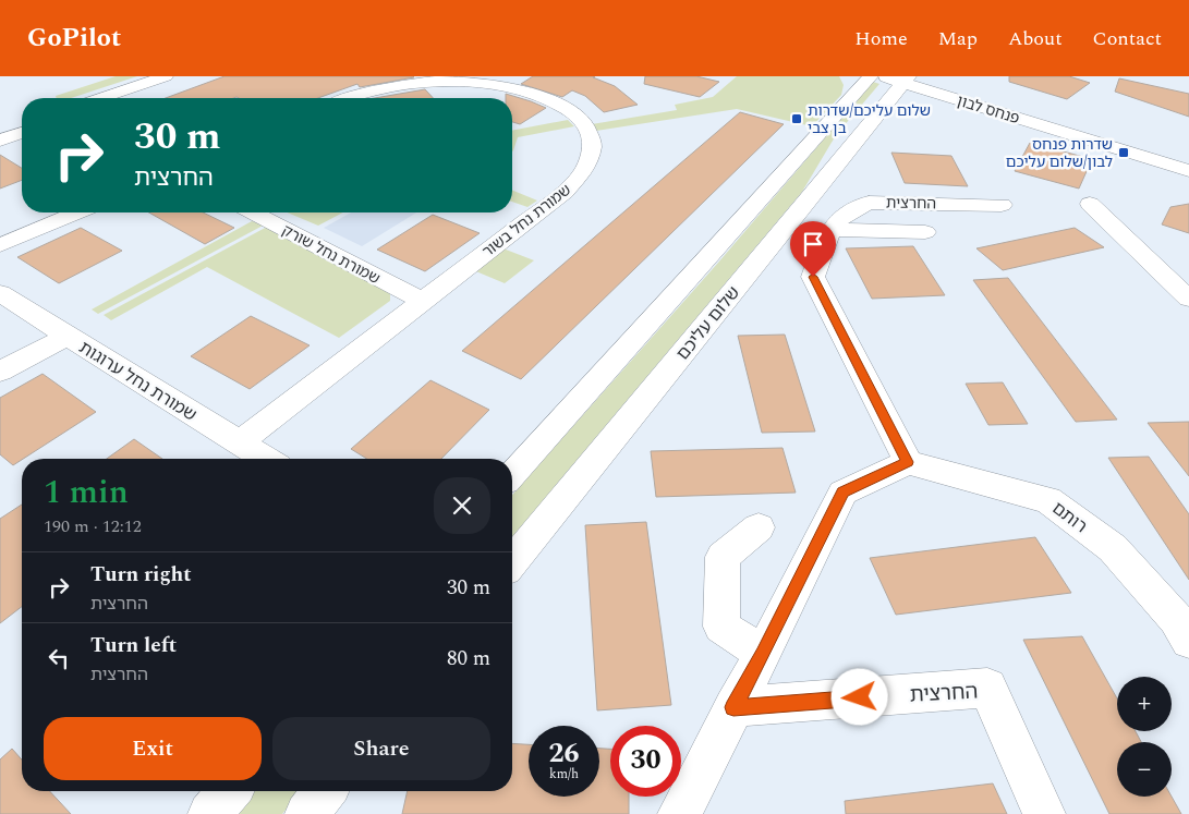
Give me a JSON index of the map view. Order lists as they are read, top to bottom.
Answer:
{
  "streets": {
    "street": [
      "פנחס לבון",
      "החרצית",
      "שמורת נחל בשור",
      "שמורת נחל שורק",
      "שלום עליכם",
      "שמורת נחל ערוגות",
      "רותם"
    ]
  },
  "crossings": [
    ["פנחס לבון", "שלום עליכם"],
    ["החרצית", "רותם"],
    ["שמורת נחל בשור", "שמורת נחל שורק"],
    ["שמורת נחל בשור", "שמורת נחל ערוגות"]
  ],
  "places": {
    "transit": ["שלום עליכם/שדרות בן צבי", "שדרות פנחס לבון/שלום עליכם"]
  },
  "page": {
    "header": "GoPilot",
    "nav": [
      "Home",
      "Map",
      "About",
      "Contact"
    ],
    "turn": ["30 m", "החרצית"],
    "heading": ["1 min", "190 m · 12:12"],
    "list": [
      {
        "name": "Turn right",
        "note": "החרצית",
        "value": "30 m"
      },
      {
        "name": "Turn left",
        "note": "החרצית",
        "value": "80 m"
      }
    ],
    "map_buttons": ["+", "−"],
    "buttons": ["Exit", "Share"],
    "speed": "26 km/h",
    "limit": "30"
  }
}
